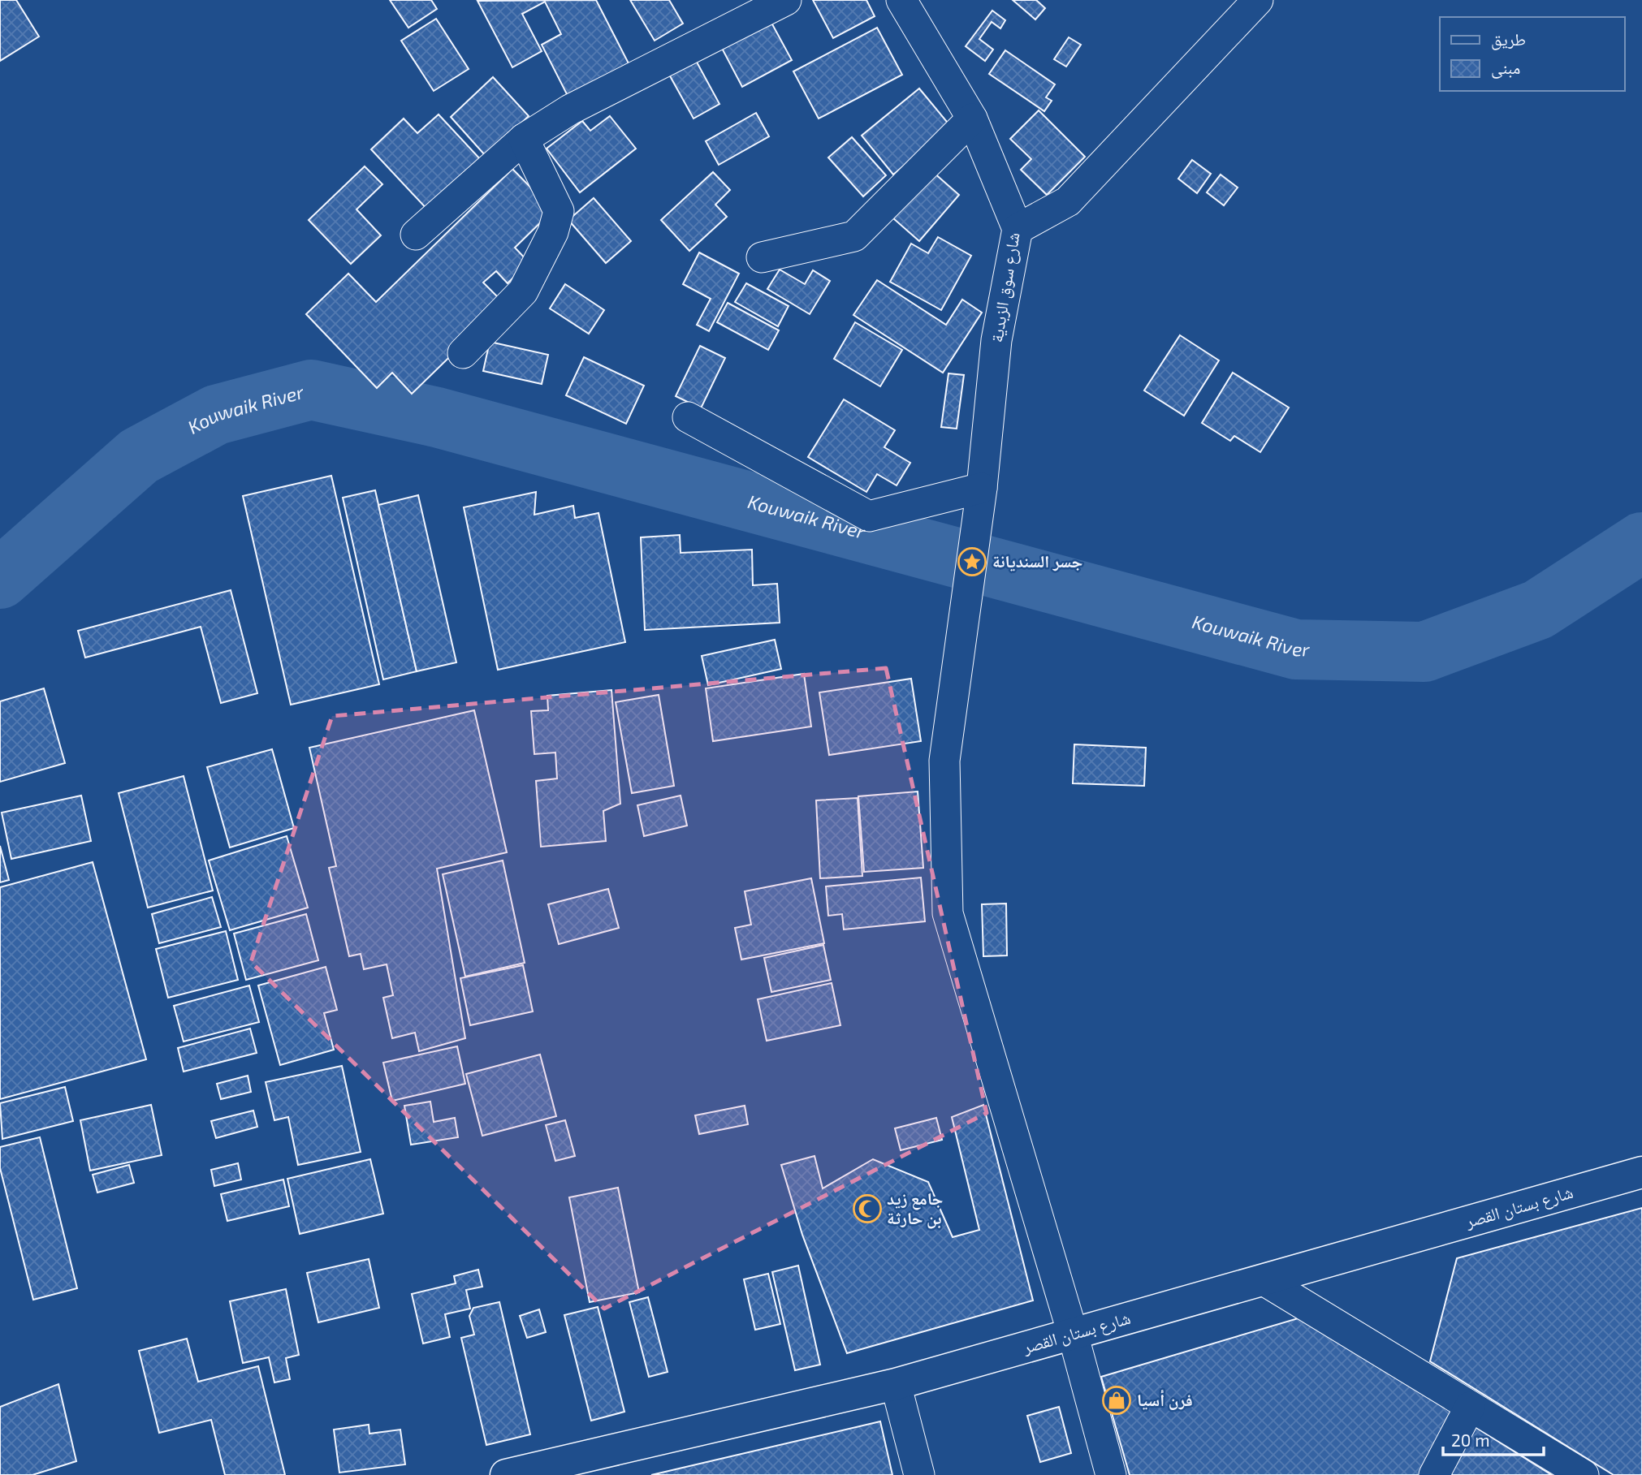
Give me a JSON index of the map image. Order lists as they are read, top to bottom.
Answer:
{
  "streets": {
    "main road": ["شارع بستان القصر"],
    "street": ["شارع سوق الزبدية"]
  },
  "crossings": [
    ["شارع سوق الزبدية", "شارع بستان القصر"]
  ],
  "water": ["Kouwaik River"],
  "places": {
    "place": ["جسر السنديانة"],
    "mosque": ["جامع زيد بن حارثة"],
    "shop": ["فرن أسيا"]
  },
  "legend": ["طريق", "مبنى"],
  "scale_bar": "20 m"
}
